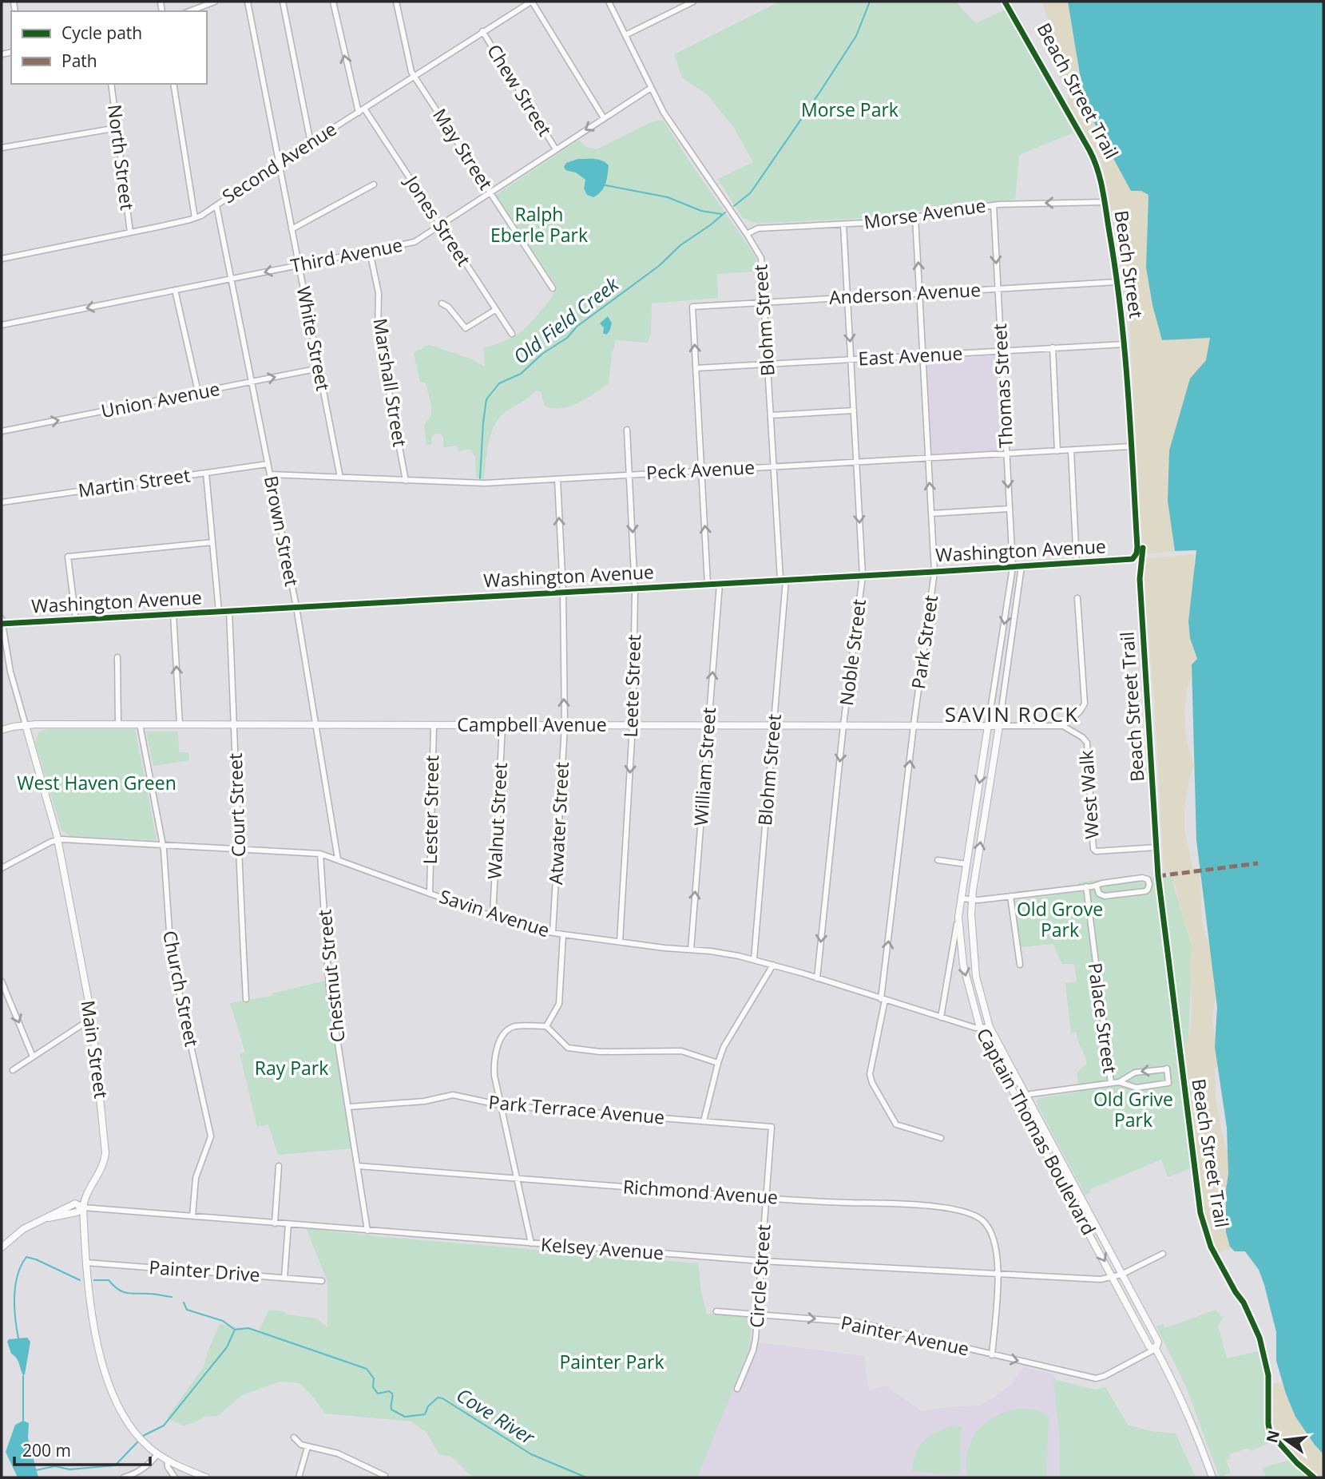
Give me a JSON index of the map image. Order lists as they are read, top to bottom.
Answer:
{
  "streets": {
    "main road": ["Campbell Avenue", "Main Street", "Captain Thomas Boulevard"],
    "street": [
      "Chew Street",
      "May Street",
      "North Street",
      "Second Avenue",
      "Morse Avenue",
      "Jones Street",
      "Third Avenue",
      "Beach Street",
      "Anderson Avenue",
      "Blohm Street",
      "White Street",
      "East Avenue",
      "Marshall Street",
      "Thomas Street",
      "Union Avenue",
      "Peck Avenue",
      "Martin Street",
      "Brown Street",
      "Washington Avenue",
      "Park Street",
      "Noble Street",
      "Leete Street",
      "William Street",
      "West Walk",
      "Court Street",
      "Lester Street",
      "Walnut Street",
      "Atwater Street",
      "Savin Avenue",
      "Chestnut Street",
      "Church Street",
      "Palace Street",
      "Park Terrace Avenue",
      "Richmond Avenue",
      "Kelsey Avenue",
      "Painter Drive",
      "Circle Street",
      "Painter Avenue"
    ],
    "cycle path": ["Beach Street Trail"]
  },
  "crossings": [
    ["Chew Street", "Second Avenue"],
    ["Chew Street", "Third Avenue"],
    ["May Street", "Second Avenue"],
    ["May Street", "Third Avenue"],
    ["North Street", "Second Avenue"],
    ["Second Avenue", "Jones Street"],
    ["Second Avenue", "White Street"],
    ["Second Avenue", "Brown Street"],
    ["Morse Avenue", "Beach Street"],
    ["Morse Avenue", "Blohm Street"],
    ["Morse Avenue", "Thomas Street"],
    ["Morse Avenue", "Park Street"],
    ["Morse Avenue", "Noble Street"],
    ["Jones Street", "Third Avenue"],
    ["Third Avenue", "Blohm Street"],
    ["Third Avenue", "White Street"],
    ["Third Avenue", "Marshall Street"],
    ["Third Avenue", "Brown Street"],
    ["Beach Street", "Anderson Avenue"],
    ["Beach Street", "East Avenue"],
    ["Beach Street", "Peck Avenue"],
    ["Beach Street", "Washington Avenue"],
    ["Anderson Avenue", "Blohm Street"],
    ["Anderson Avenue", "East Avenue"],
    ["Anderson Avenue", "Thomas Street"],
    ["Anderson Avenue", "Park Street"],
    ["Anderson Avenue", "Noble Street"],
    ["Blohm Street", "East Avenue"],
    ["Blohm Street", "Peck Avenue"],
    ["Blohm Street", "Washington Avenue"],
    ["Blohm Street", "Campbell Avenue"],
    ["Blohm Street", "Savin Avenue"],
    ["White Street", "Union Avenue"],
    ["White Street", "Peck Avenue"],
    ["East Avenue", "Thomas Street"],
    ["East Avenue", "Park Street"],
    ["East Avenue", "Noble Street"],
    ["Marshall Street", "Peck Avenue"],
    ["Thomas Street", "Peck Avenue"],
    ["Thomas Street", "Washington Avenue"],
    ["Thomas Street", "Captain Thomas Boulevard"],
    ["Union Avenue", "Brown Street"],
    ["Peck Avenue", "Brown Street"],
    ["Peck Avenue", "Park Street"],
    ["Peck Avenue", "Noble Street"],
    ["Peck Avenue", "Leete Street"],
    ["Peck Avenue", "Atwater Street"],
    ["Martin Street", "Brown Street"],
    ["Brown Street", "Washington Avenue"],
    ["Brown Street", "Campbell Avenue"],
    ["Brown Street", "Savin Avenue"],
    ["Washington Avenue", "Park Street"],
    ["Washington Avenue", "Noble Street"],
    ["Washington Avenue", "Leete Street"],
    ["Washington Avenue", "William Street"],
    ["Washington Avenue", "Court Street"],
    ["Washington Avenue", "Atwater Street"],
    ["Washington Avenue", "Main Street"],
    ["Washington Avenue", "Captain Thomas Boulevard"],
    ["Park Street", "Campbell Avenue"],
    ["Park Street", "Savin Avenue"],
    ["Noble Street", "Campbell Avenue"],
    ["Noble Street", "Savin Avenue"],
    ["Leete Street", "Campbell Avenue"],
    ["Leete Street", "Savin Avenue"],
    ["Campbell Avenue", "William Street"],
    ["Campbell Avenue", "West Walk"],
    ["Campbell Avenue", "Court Street"],
    ["Campbell Avenue", "Lester Street"],
    ["Campbell Avenue", "Walnut Street"],
    ["Campbell Avenue", "Atwater Street"],
    ["Campbell Avenue", "Church Street"],
    ["Campbell Avenue", "Main Street"],
    ["Campbell Avenue", "Captain Thomas Boulevard"],
    ["William Street", "Savin Avenue"],
    ["Court Street", "Savin Avenue"],
    ["Lester Street", "Savin Avenue"],
    ["Walnut Street", "Savin Avenue"],
    ["Atwater Street", "Savin Avenue"],
    ["Savin Avenue", "Chestnut Street"],
    ["Savin Avenue", "Church Street"],
    ["Savin Avenue", "Main Street"],
    ["Savin Avenue", "Captain Thomas Boulevard"],
    ["Chestnut Street", "Park Terrace Avenue"],
    ["Chestnut Street", "Richmond Avenue"],
    ["Chestnut Street", "Kelsey Avenue"],
    ["Church Street", "Kelsey Avenue"],
    ["Main Street", "Kelsey Avenue"],
    ["Main Street", "Painter Drive"],
    ["Park Terrace Avenue", "Circle Street"],
    ["Captain Thomas Boulevard", "Kelsey Avenue"],
    ["Captain Thomas Boulevard", "Painter Avenue"],
    ["Richmond Avenue", "Kelsey Avenue"],
    ["Richmond Avenue", "Circle Street"],
    ["Richmond Avenue", "Painter Avenue"],
    ["Kelsey Avenue", "Circle Street"],
    ["Circle Street", "Painter Avenue"]
  ],
  "one_way": [
    "Third Avenue",
    "Thomas Street",
    "Union Avenue",
    "Park Street",
    "Noble Street",
    "Leete Street",
    "William Street",
    "Atwater Street",
    "Painter Avenue"
  ],
  "districts": ["SAVIN ROCK"],
  "water": ["Old Field Creek", "Cove River"],
  "parks": [
    "Morse Park",
    "Ralph Eberle Park",
    "West Haven Green",
    "Old Grove Park",
    "Ray Park",
    "Old Grive Park",
    "Painter Park"
  ],
  "legend": ["Cycle path", "Path"],
  "scale_bar": "200 m",
  "north": "left"
}
